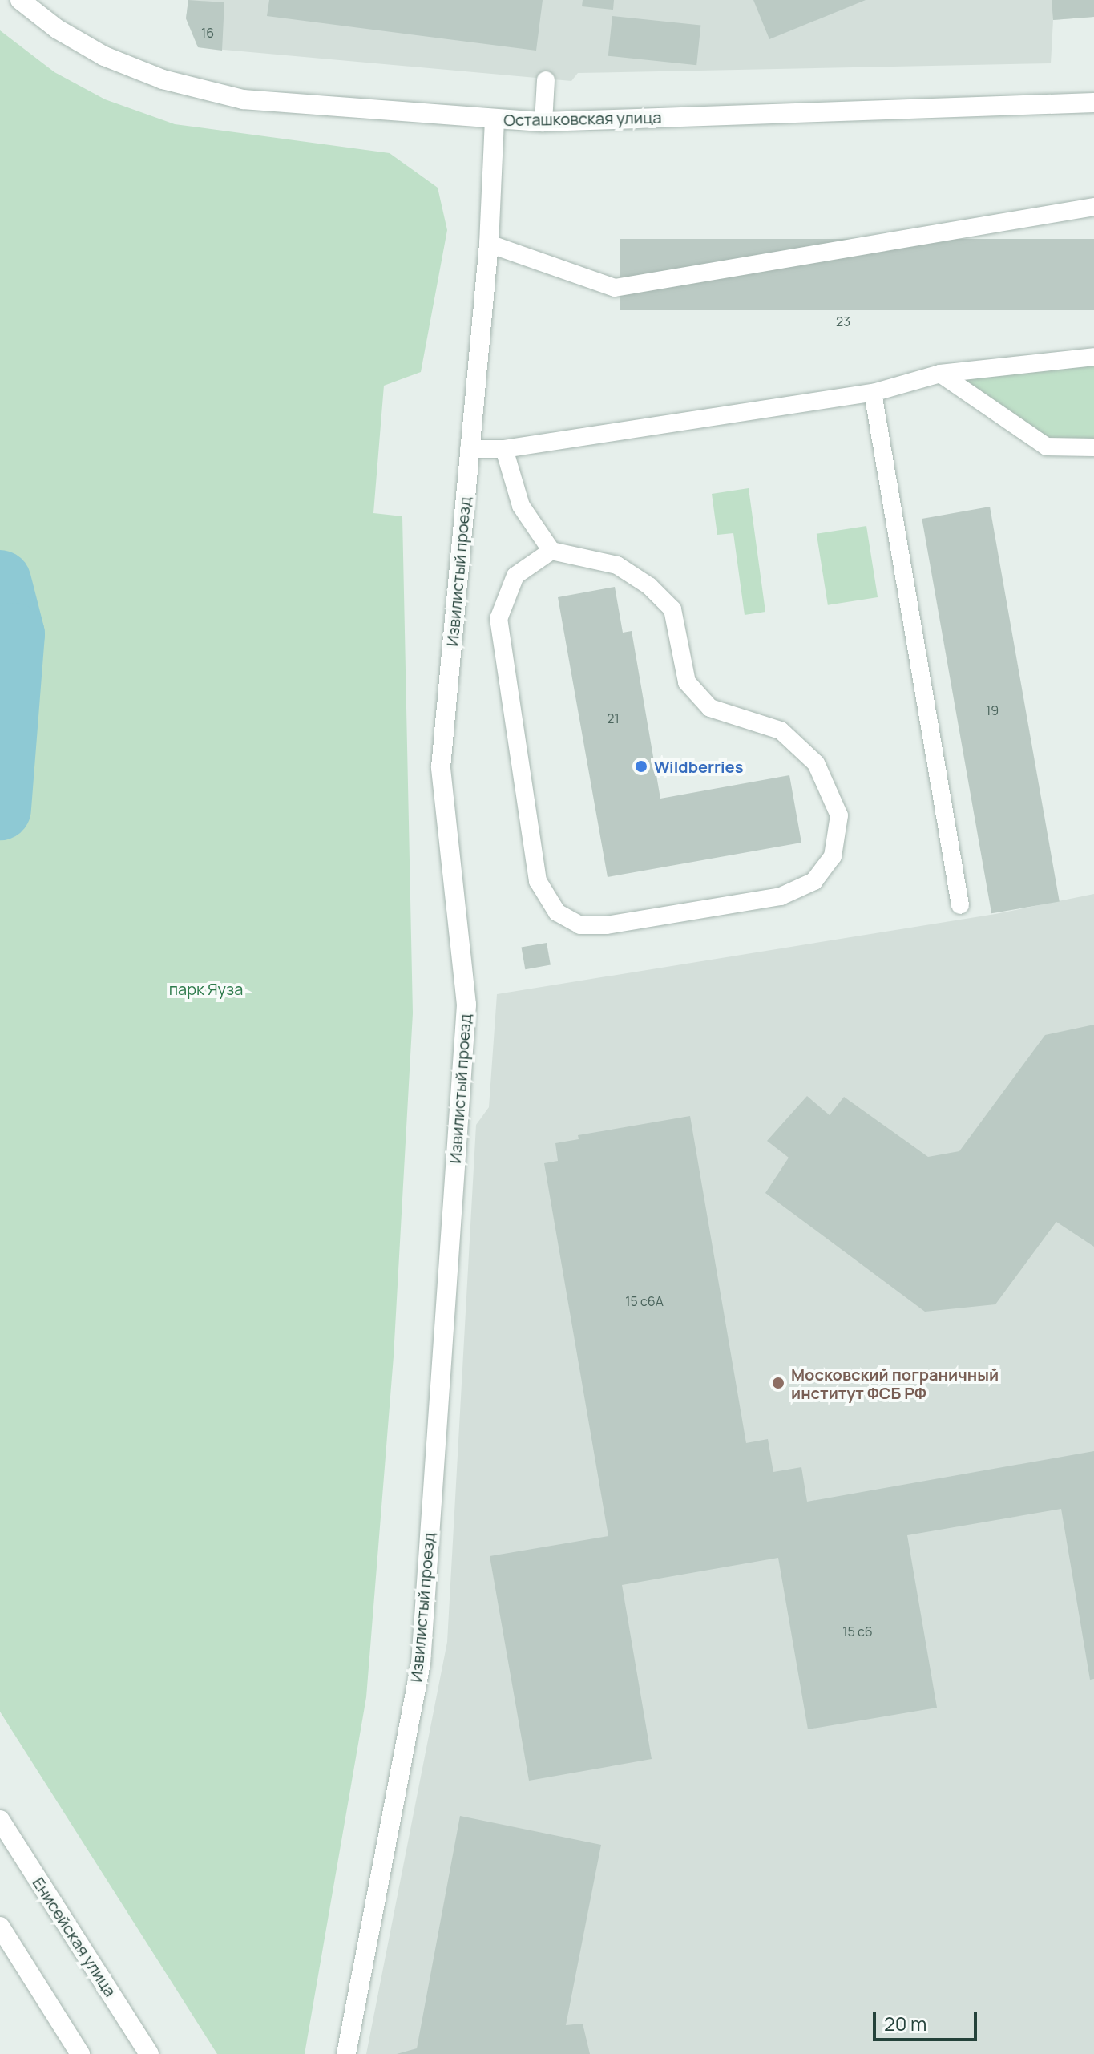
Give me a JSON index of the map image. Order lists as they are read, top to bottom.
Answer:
{
  "streets": {
    "street": ["Осташковская улица", "Извилистый проезд", "Енисейская улица"]
  },
  "crossings": [
    ["Осташковская улица", "Извилистый проезд"]
  ],
  "parks": ["парк Яуза"],
  "places": ["Wildberries", "Московский пограничный институт ФСБ РФ"],
  "house_numbers": [
    "16",
    "23",
    "19",
    "21",
    "15 с6А",
    "15 с6"
  ],
  "scale_bar": "20 m"
}
